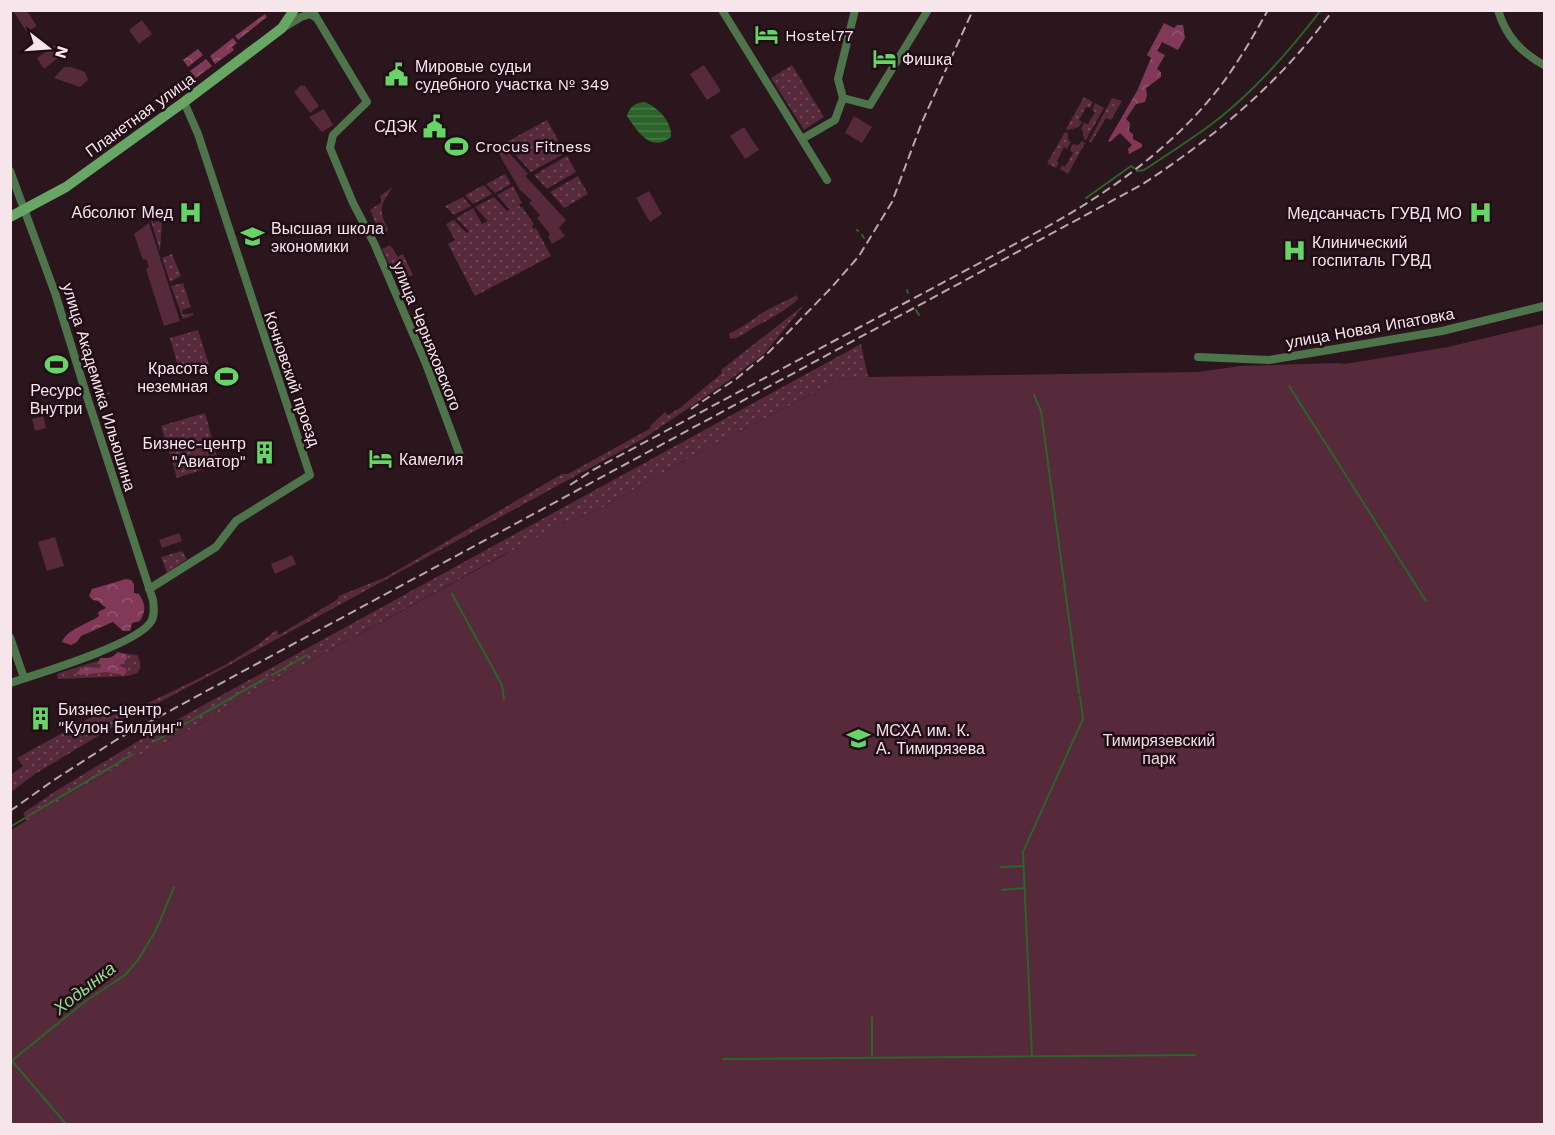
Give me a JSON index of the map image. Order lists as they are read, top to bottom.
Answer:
{
  "streets": {
    "street": [
      "Планетная улица",
      "улица Новая Ипатовка",
      "улица Черняховского",
      "Кочновский проезд",
      "улица Академика Ильюшина"
    ]
  },
  "crossings": [
    ["Планетная улица", "улица Черняховского"],
    ["Планетная улица", "Кочновский проезд"],
    ["Планетная улица", "улица Академика Ильюшина"],
    ["Кочновский проезд", "улица Академика Ильюшина"]
  ],
  "water": ["Ходынка"],
  "parks": ["Тимирязевский парк"],
  "places": {
    "hotel": ["Hostel77", "Фишка", "Камелия"],
    "public building": ["Мировые судьи судебного участка № 349", "СДЭК"],
    "sports": ["Crocus Fitness", "Ресурс Внутри", "Красота неземная"],
    "hospital": ["Абсолют Мед", "Медсанчасть ГУВД МО", "Клинический госпиталь ГУВД"],
    "school or university": ["Высшая школа экономики", "МСХА им. К. А. Тимирязева"],
    "building": ["Бизнес-центр \"Авиатор\"", "Бизнес-центр \"Кулон Билдинг\""]
  },
  "north": "right"
}
